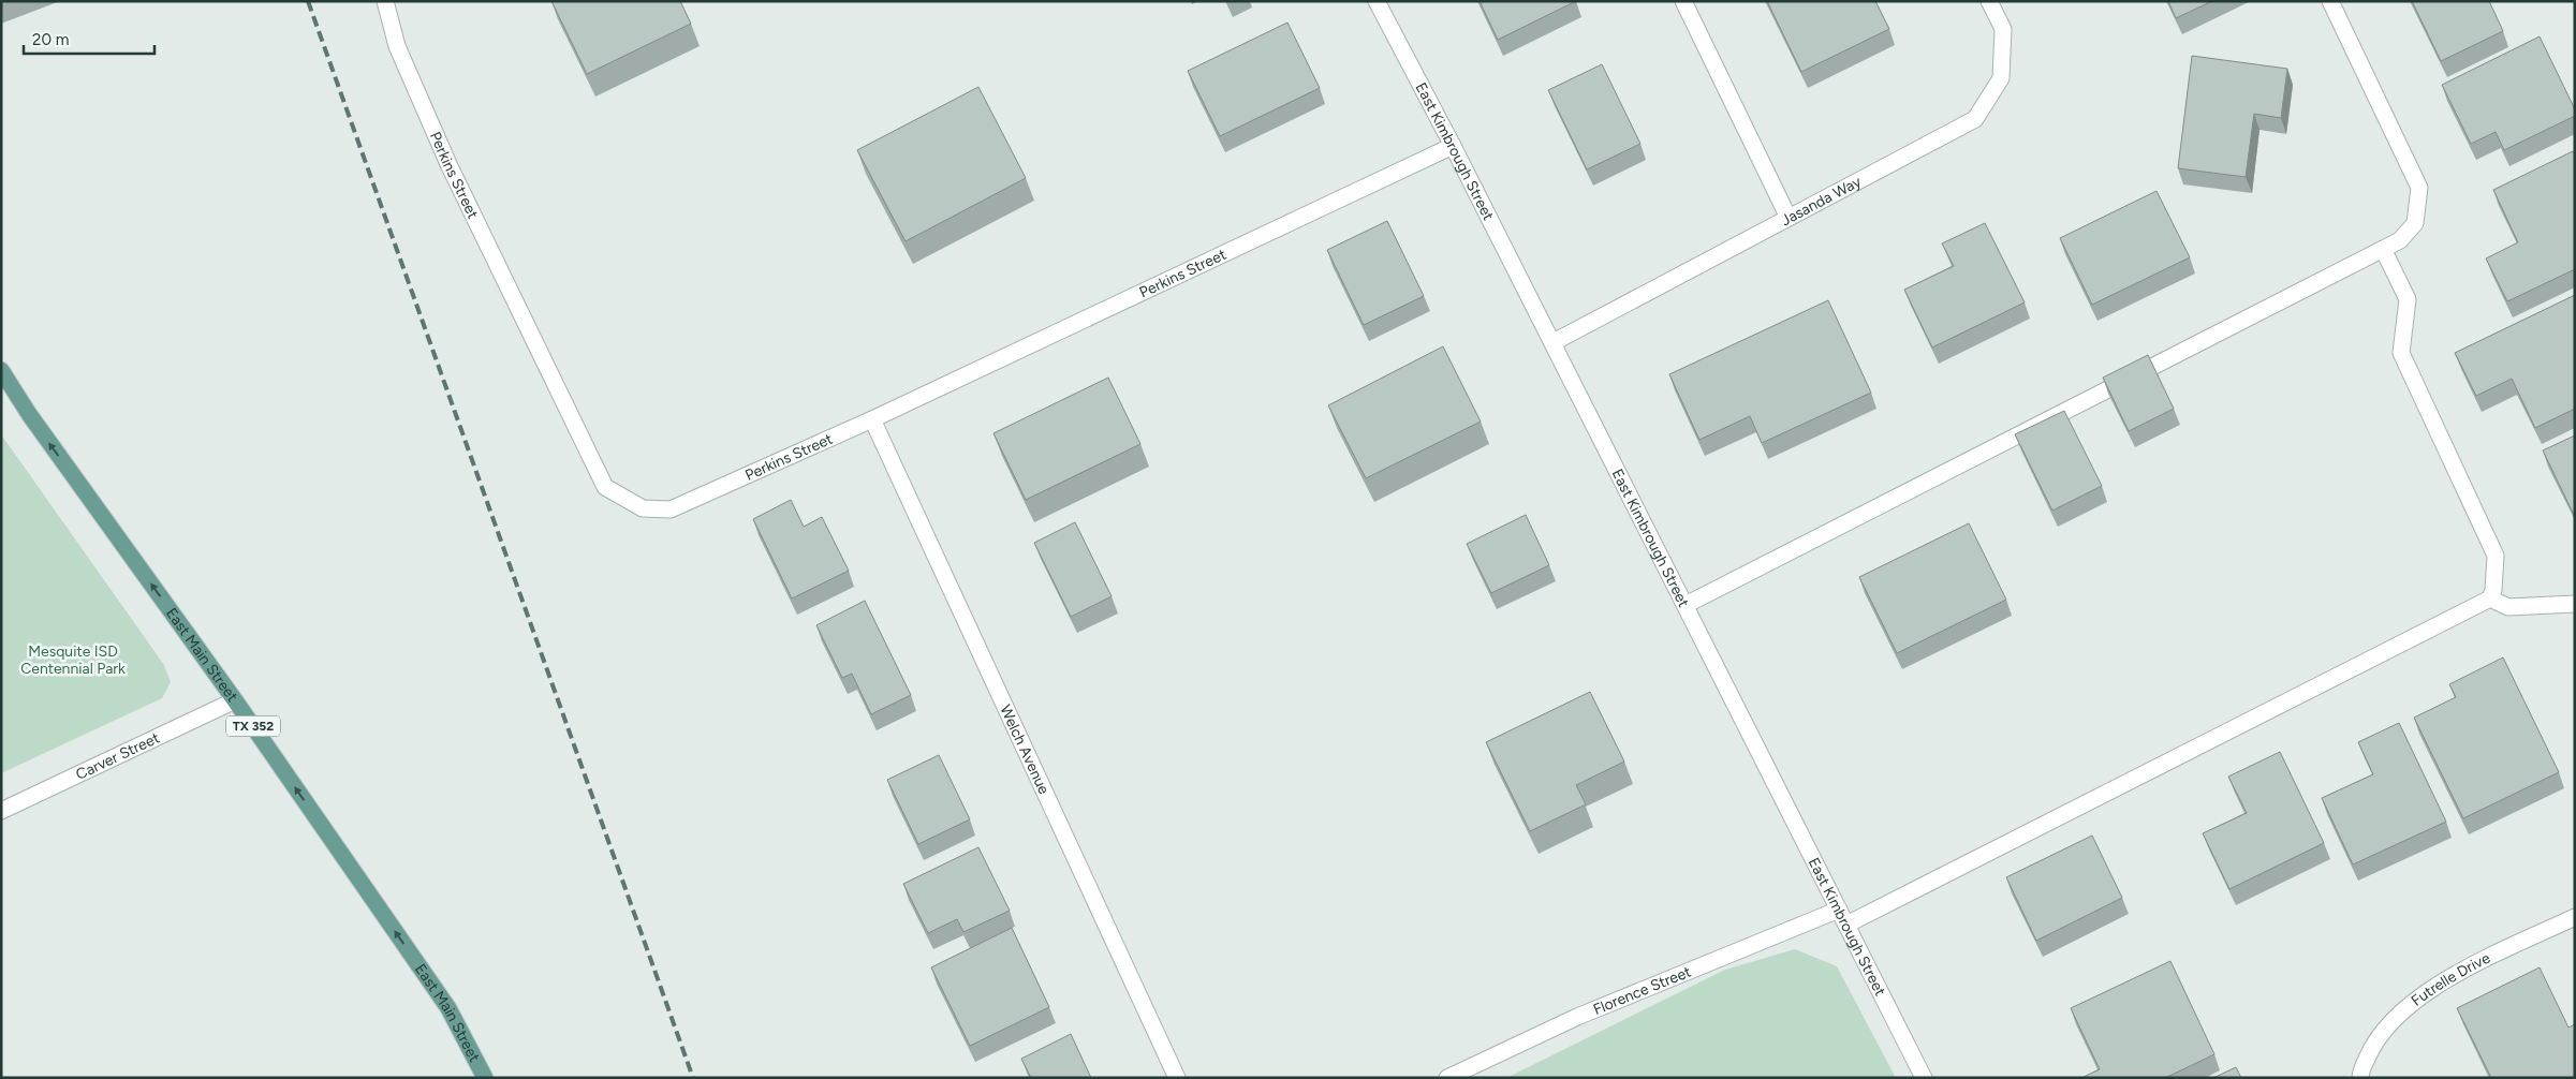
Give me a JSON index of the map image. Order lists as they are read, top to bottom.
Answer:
{
  "streets": {
    "main road": ["East Main Street", "TX 352"],
    "street": [
      "East Kimbrough Street",
      "Perkins Street",
      "Jasanda Way",
      "Welch Avenue",
      "Carver Street",
      "Futrelle Drive",
      "Florence Street"
    ]
  },
  "crossings": [
    ["East Kimbrough Street", "Perkins Street"],
    ["East Kimbrough Street", "Jasanda Way"],
    ["East Kimbrough Street", "Florence Street"],
    ["Perkins Street", "Welch Avenue"],
    ["East Main Street", "Carver Street"]
  ],
  "one_way": ["East Main Street"],
  "parks": ["Mesquite ISD Centennial Park"],
  "scale_bar": "20 m"
}
